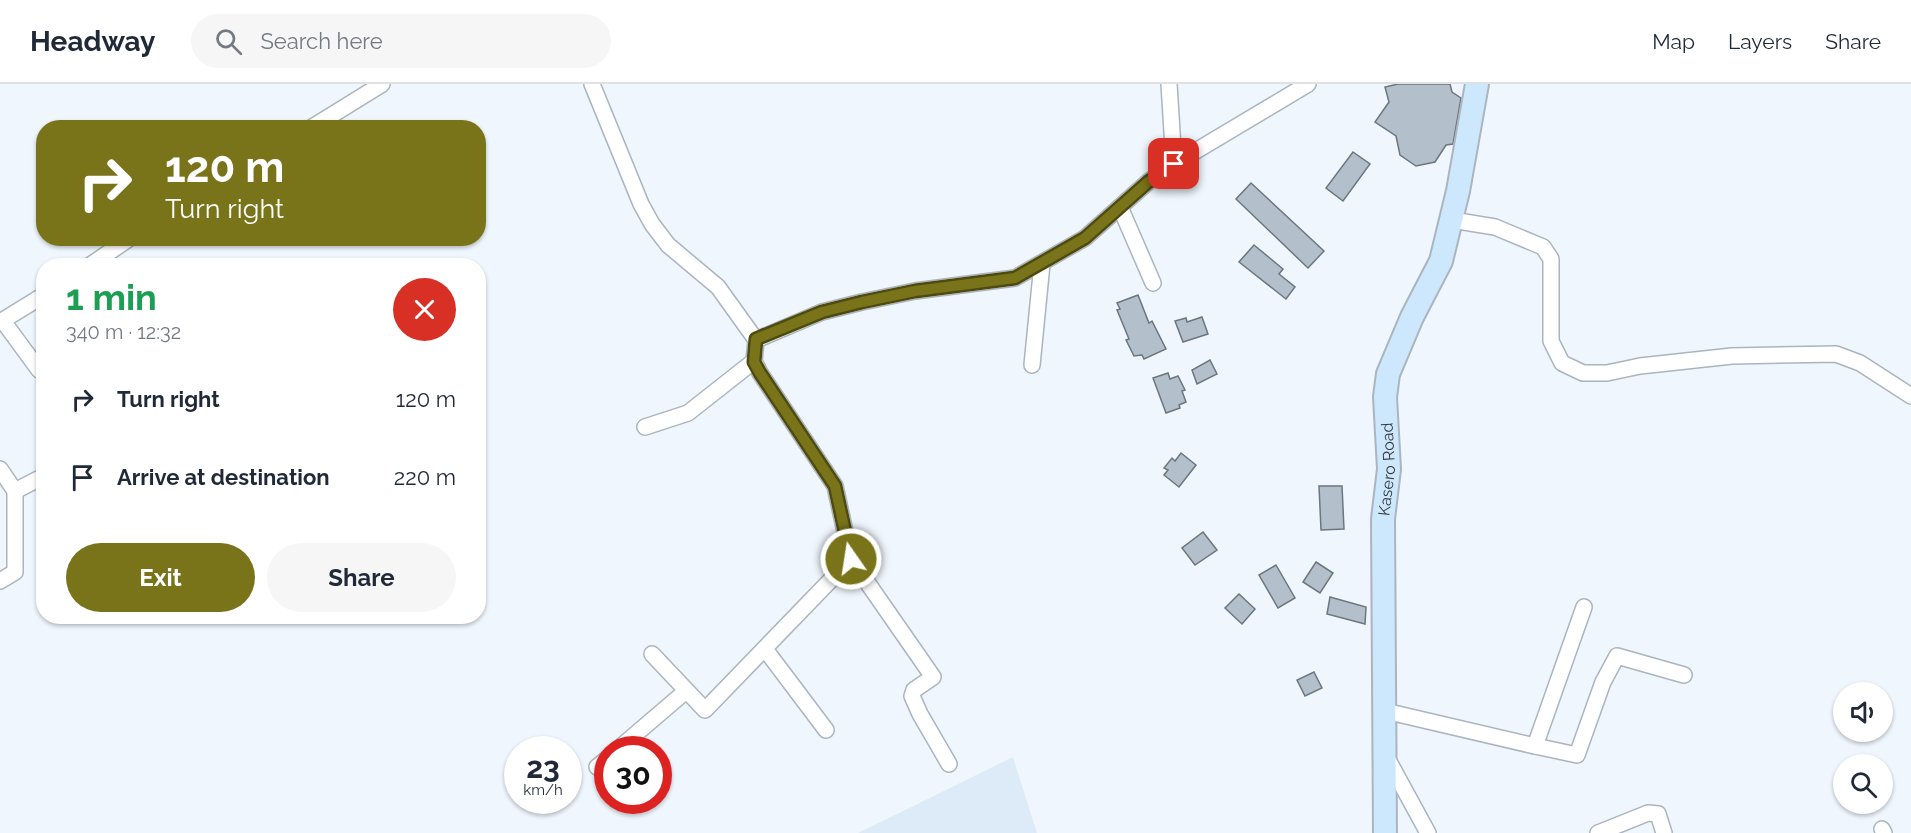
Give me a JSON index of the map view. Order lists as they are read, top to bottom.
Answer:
{
  "streets": {
    "street": ["Kasero Road"]
  },
  "page": {
    "header": "Headway",
    "search": "Search here",
    "nav": ["Map", "Layers", "Share"],
    "turn": ["120 m", "Turn right"],
    "heading": ["1 min", "340 m · 12:32"],
    "list": [
      {
        "name": "Turn right",
        "value": "120 m"
      },
      {
        "name": "Arrive at destination",
        "value": "220 m"
      }
    ],
    "buttons": ["Exit", "Share"],
    "speed": "23 km/h",
    "limit": "30"
  }
}
